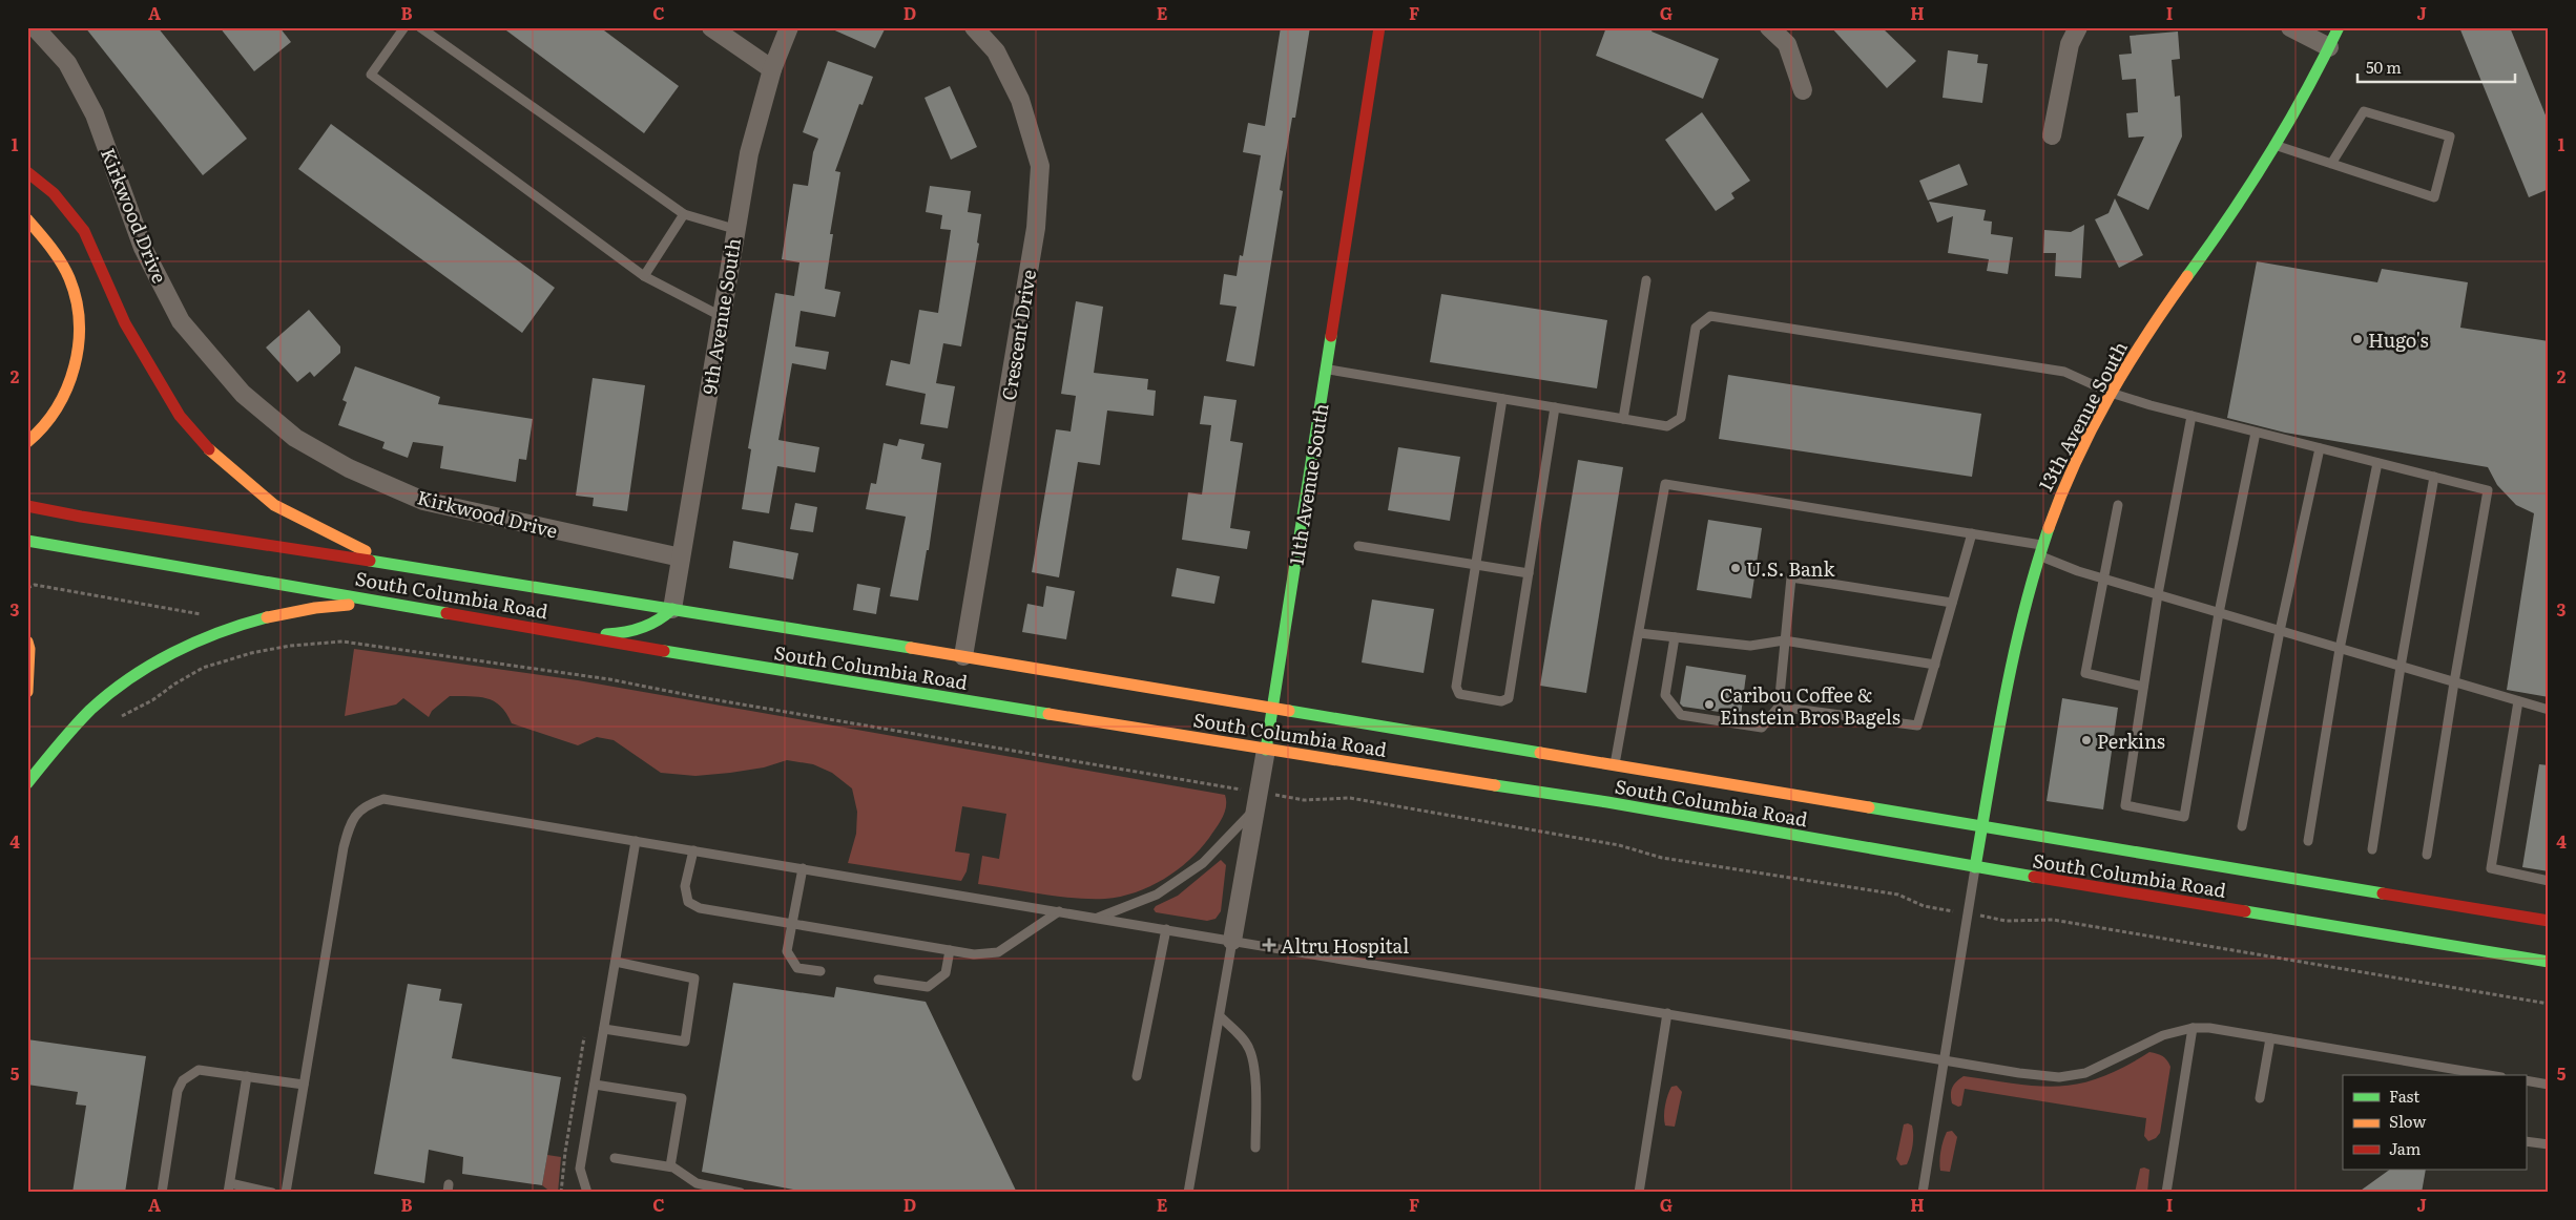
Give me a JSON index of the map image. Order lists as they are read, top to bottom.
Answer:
{
  "streets": {
    "main road": ["13th Avenue South", "11th Avenue South", "South Columbia Road"],
    "street": ["Kirkwood Drive", "9th Avenue South", "Crescent Drive"]
  },
  "crossings": [
    ["Kirkwood Drive", "9th Avenue South"],
    ["9th Avenue South", "South Columbia Road"],
    ["Crescent Drive", "South Columbia Road"],
    ["13th Avenue South", "South Columbia Road"],
    ["11th Avenue South", "South Columbia Road"]
  ],
  "places": {
    "other": [
      "Hugo's",
      "U.S. Bank",
      "Caribou Coffee & Einstein Bros Bagels",
      "Perkins"
    ],
    "health": ["Altru Hospital"]
  },
  "legend": ["Fast", "Slow", "Jam"],
  "scale_bar": "50 m",
  "grid": {
    "columns": [
      "A",
      "B",
      "C",
      "D",
      "E",
      "F",
      "G",
      "H",
      "I",
      "J"
    ],
    "rows": [
      "1",
      "2",
      "3",
      "4",
      "5"
    ]
  }
}
